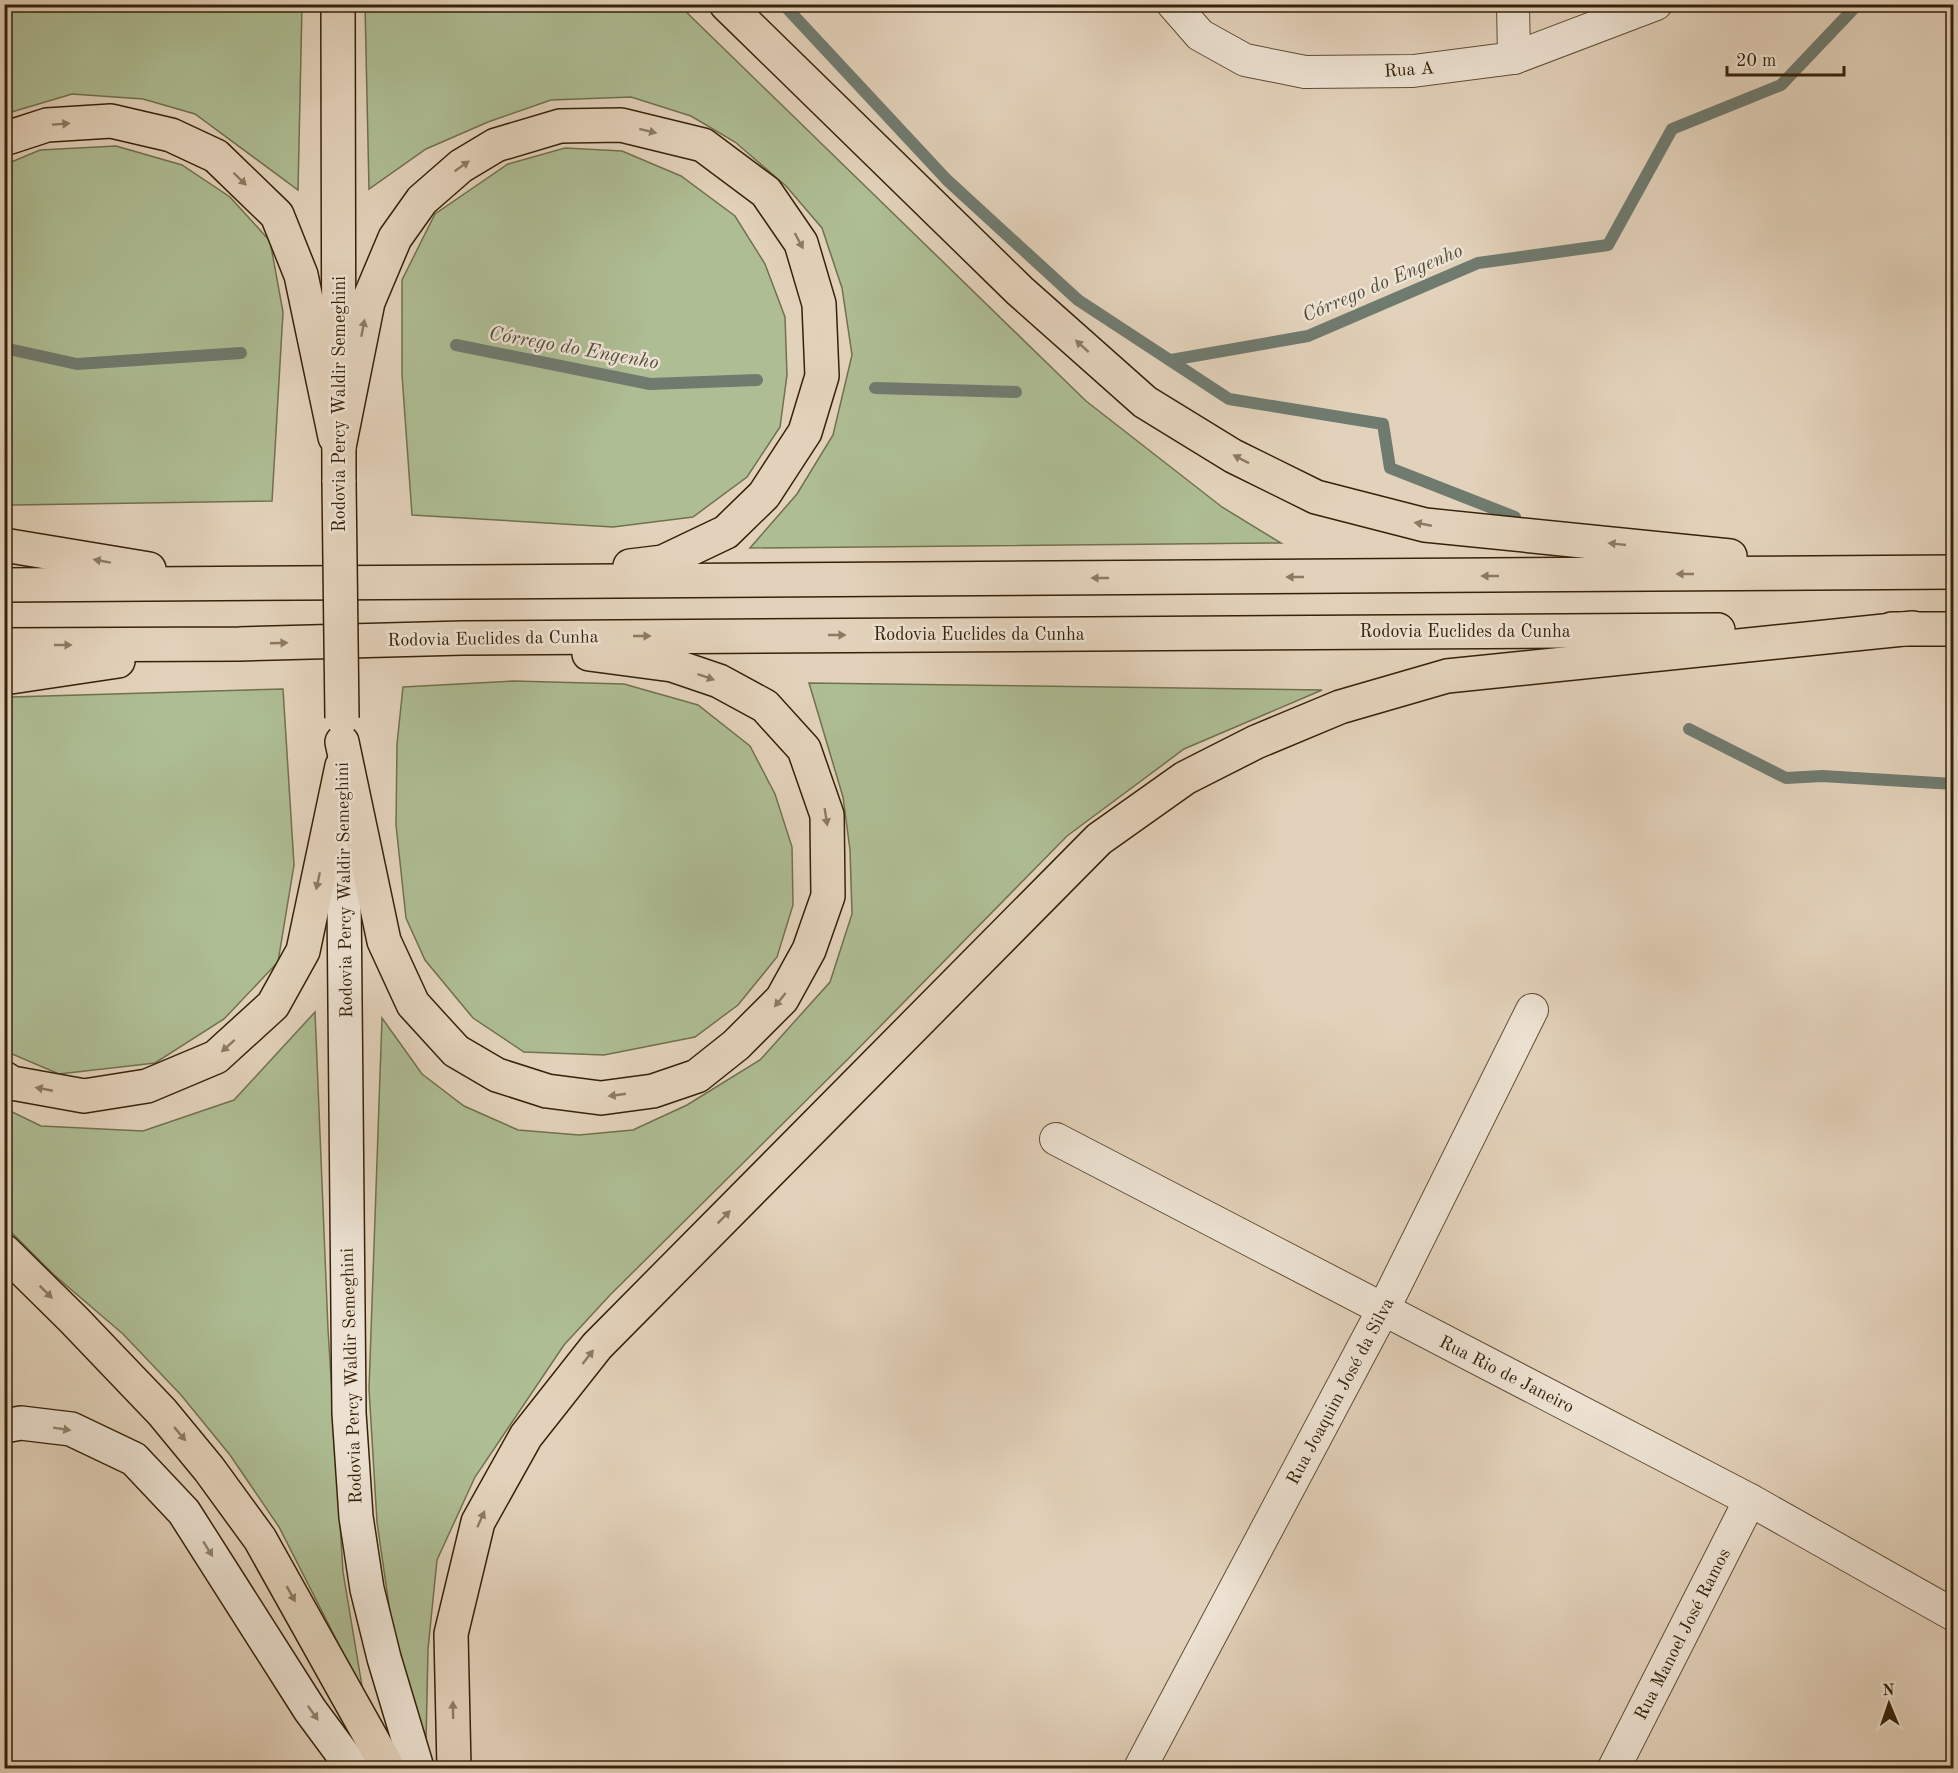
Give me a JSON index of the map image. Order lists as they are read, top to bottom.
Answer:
{
  "streets": {
    "main road": ["Rodovia Percy Waldir Semeghini", "Rodovia Euclides da Cunha"],
    "street": [
      "Rua A",
      "Rua Rio de Janeiro",
      "Rua Joaquim José da Silva",
      "Rua Manoel José Ramos"
    ]
  },
  "crossings": [
    ["Rua Rio de Janeiro", "Rua Joaquim José da Silva"],
    ["Rua Rio de Janeiro", "Rua Manoel José Ramos"]
  ],
  "water": ["Córrego do Engenho"],
  "scale_bar": "20 m",
  "north": "top"
}
